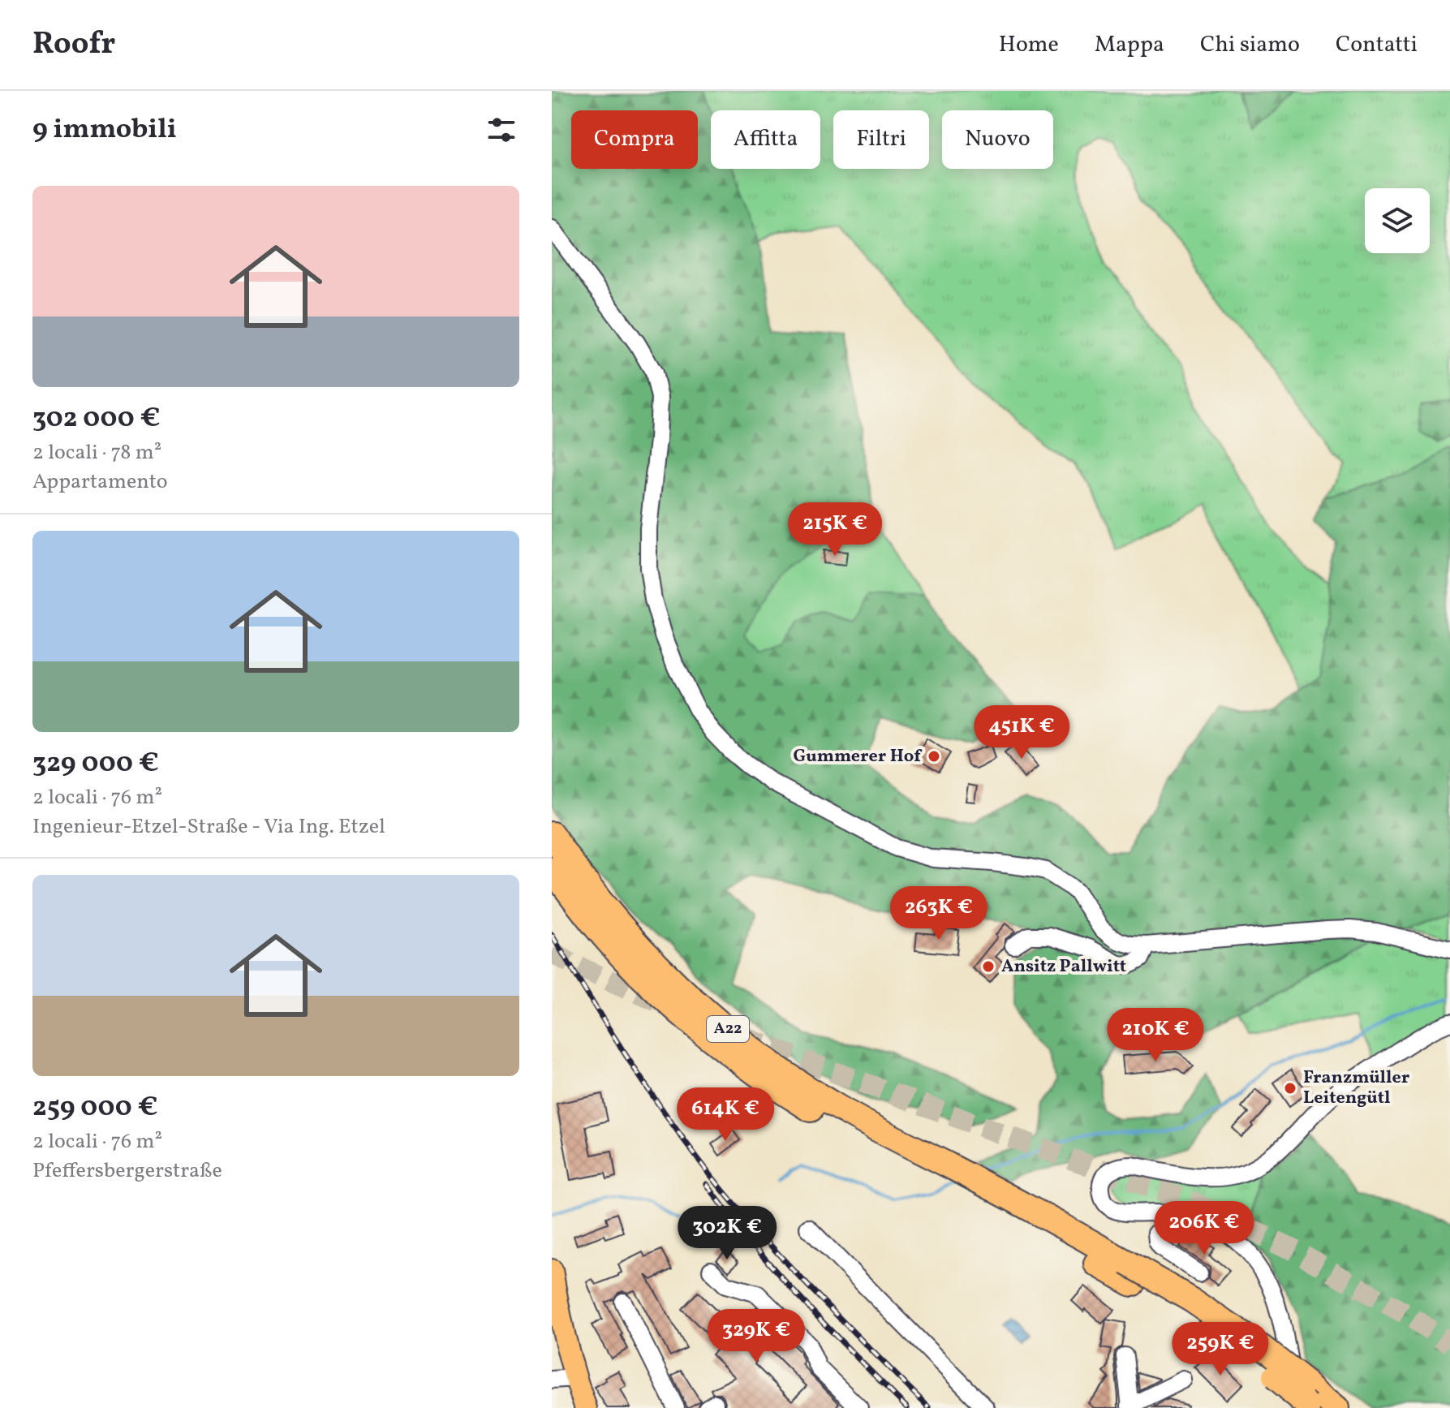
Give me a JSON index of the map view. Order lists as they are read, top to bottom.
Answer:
{
  "streets": {
    "highway": ["A22"]
  },
  "places": ["Gummerer Hof", "Ansitz Pallwitt", "Franzmüller Leitengütl"],
  "page": {
    "header": "Roofr",
    "nav": [
      "Home",
      "Mappa",
      "Chi siamo",
      "Contatti"
    ],
    "heading": "9 immobili",
    "chip": [
      "Compra",
      "Affitta",
      "Filtri",
      "Nuovo"
    ],
    "list": [
      {
        "name": "302 000 €",
        "note": "2 locali · 78 m² · Appartamento"
      },
      {
        "name": "329 000 €",
        "note": "2 locali · 76 m² · Ingenieur-Etzel-Straße - Via Ing. Etzel"
      },
      {
        "name": "259 000 €",
        "note": "2 locali · 76 m² · Pfeffersbergerstraße"
      }
    ],
    "price": [
      "215K €",
      "451K €",
      "263K €",
      "210K €",
      "614K €",
      "206K €",
      "302K €",
      "329K €",
      "259K €"
    ]
  }
}
